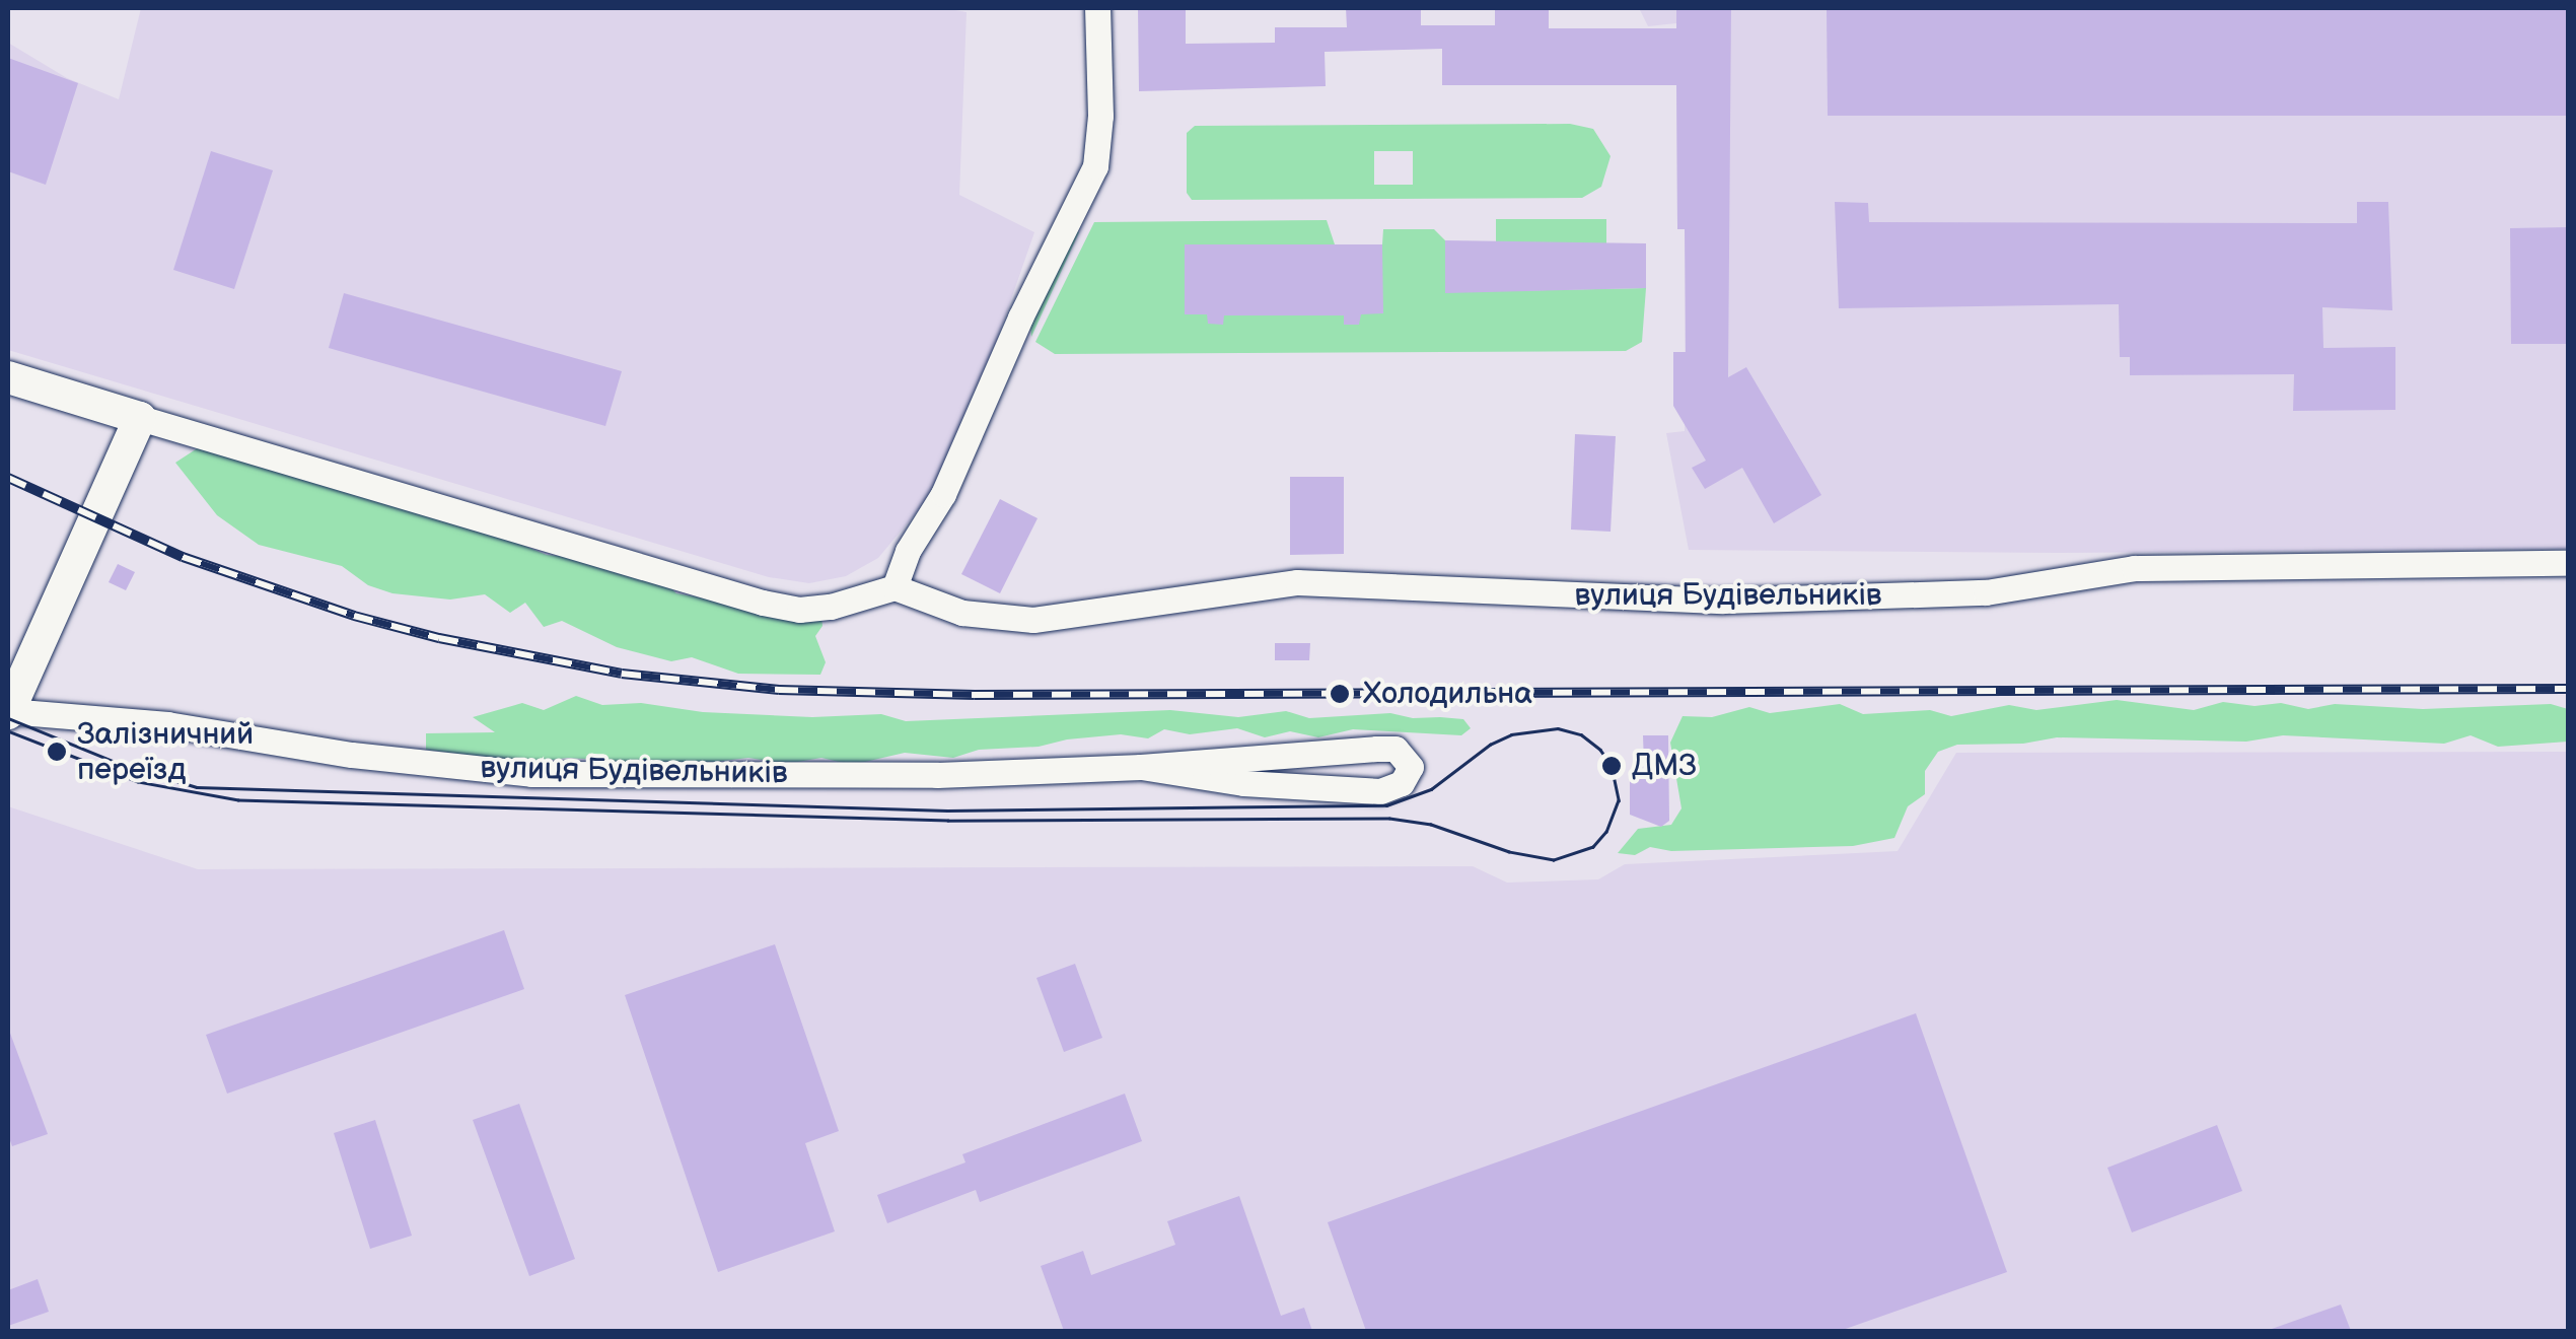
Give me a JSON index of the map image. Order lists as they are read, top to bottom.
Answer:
{
  "streets": {
    "street": ["вулиця Будівельників"]
  },
  "places": ["Холодильна", "Залізничний переїзд", "ДМЗ"]
}
